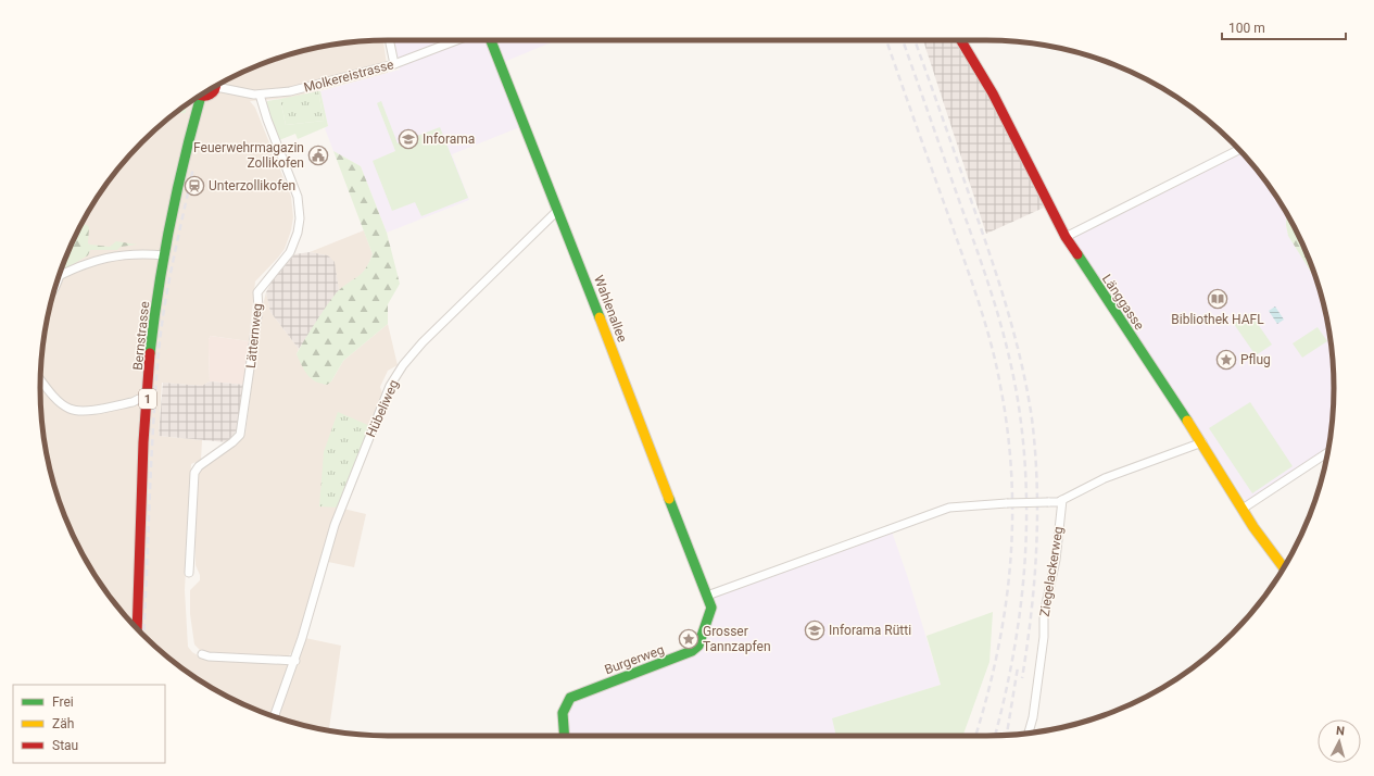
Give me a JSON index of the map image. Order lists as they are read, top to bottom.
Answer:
{
  "streets": {
    "street": [
      "Molkereistrasse",
      "Länggasse",
      "Wahlenallee",
      "Bernstrasse",
      "Lätternweg",
      "1",
      "Hübeliweg",
      "Ziegelackerweg",
      "Burgerweg"
    ]
  },
  "crossings": [
    ["Molkereistrasse", "Lätternweg"],
    ["Wahlenallee", "Hübeliweg"],
    ["Wahlenallee", "Burgerweg"]
  ],
  "places": {
    "school or university": ["Inforama", "Inforama Rütti"],
    "public building": ["Feuerwehrmagazin Zollikofen"],
    "station": ["Unterzollikofen"],
    "library": ["Bibliothek HAFL"],
    "place": ["Pflug", "Grosser Tannzapfen"]
  },
  "legend": ["Frei", "Zäh", "Stau"],
  "scale_bar": "100 m",
  "north": "top"
}
